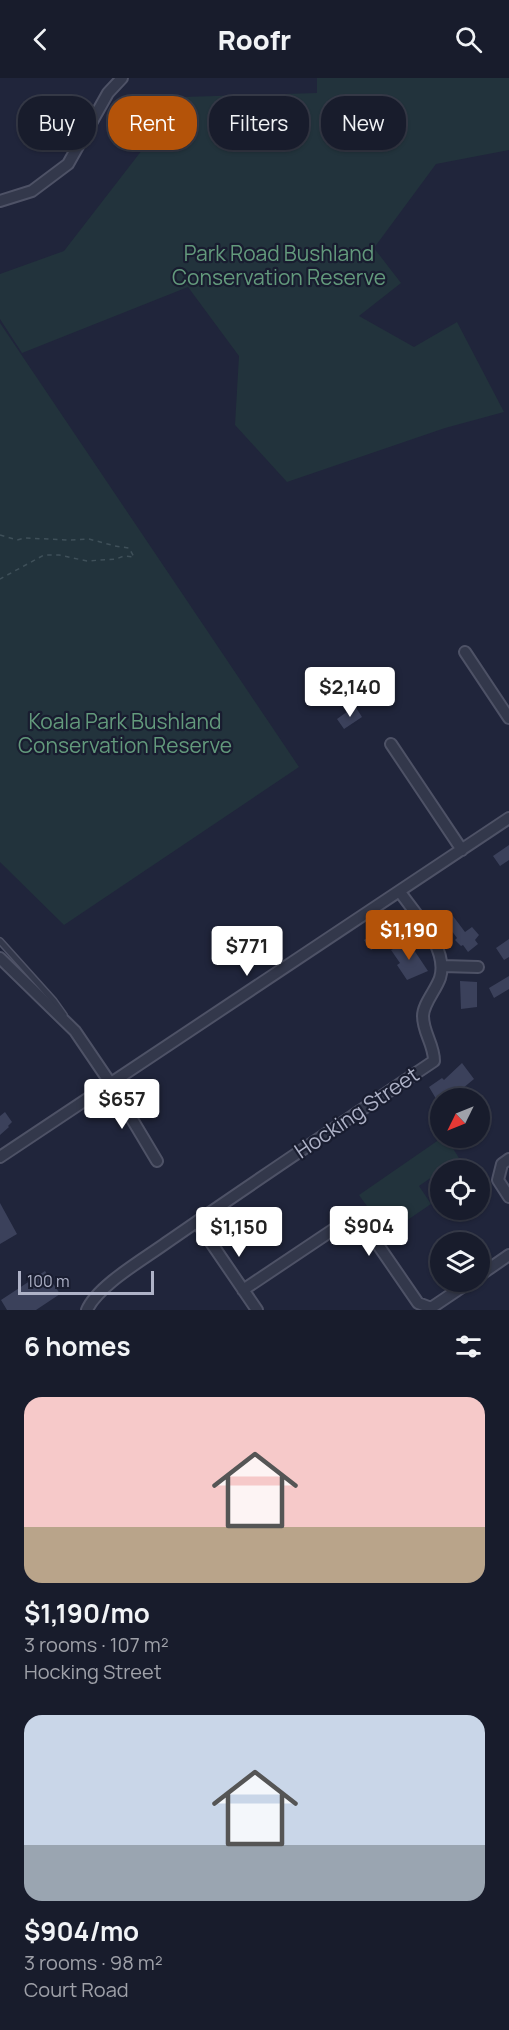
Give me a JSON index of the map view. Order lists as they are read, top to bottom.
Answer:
{
  "streets": {
    "street": ["Hocking Street"]
  },
  "parks": ["Park Road Bushland Conservation Reserve", "Koala Park Bushland Conservation Reserve"],
  "scale_bar": "100 m",
  "north": "bottom left",
  "page": {
    "header": "Roofr",
    "chip": [
      "Buy",
      "Rent",
      "Filters",
      "New"
    ],
    "price": [
      "$2,140",
      "$1,190",
      "$771",
      "$657",
      "$904",
      "$1,150"
    ],
    "scale": "100 m",
    "heading": "6 homes",
    "list": [
      {
        "name": "$1,190/mo",
        "note": "3 rooms · 107 m² · Hocking Street"
      },
      {
        "name": "$904/mo",
        "note": "3 rooms · 98 m² · Court Road"
      }
    ]
  }
}
